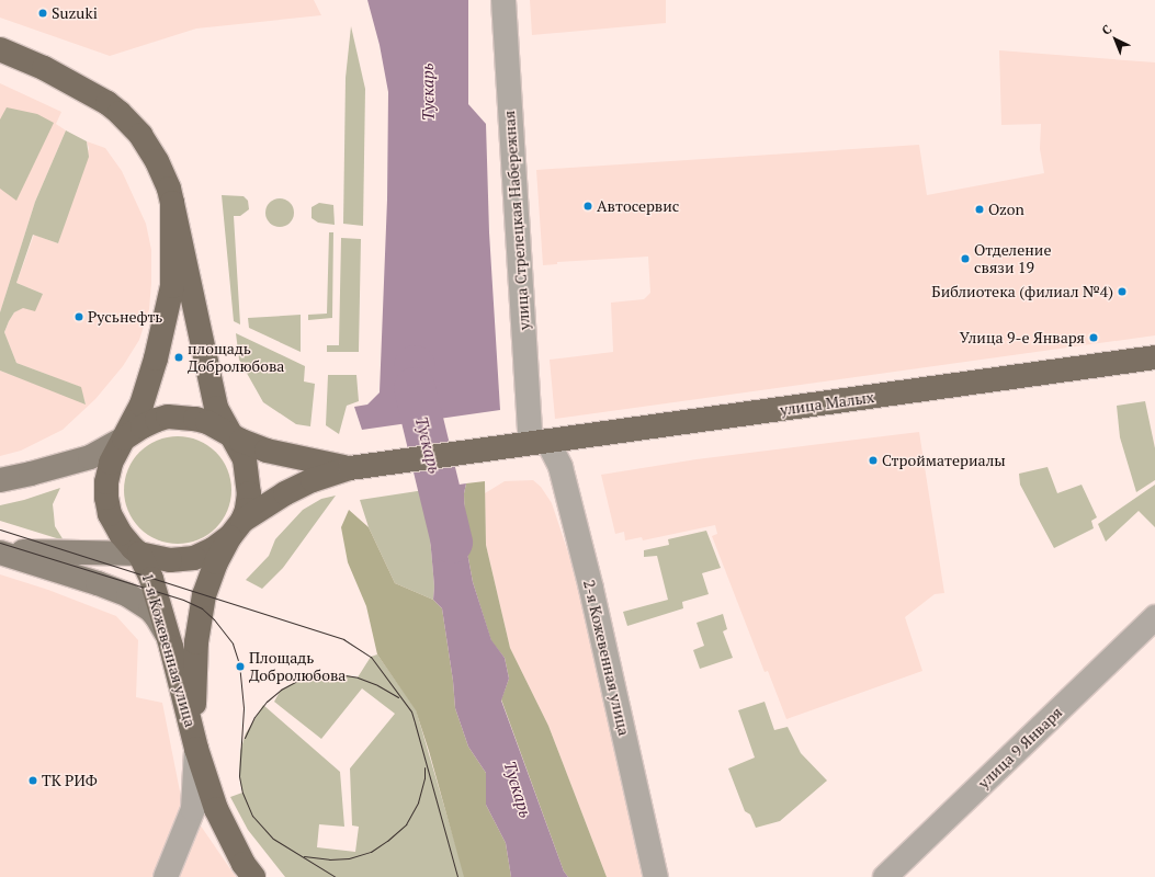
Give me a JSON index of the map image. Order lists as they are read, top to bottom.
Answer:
{
  "streets": {
    "main road": ["улица Малых", "1-я Кожевенная улица"],
    "street": ["улица Стрелецкая Набережная", "2-я Кожевенная улица", "улица 9 Января"]
  },
  "crossings": [
    ["улица Стрелецкая Набережная", "улица Малых"],
    ["улица Стрелецкая Набережная", "2-я Кожевенная улица"],
    ["улица Малых", "2-я Кожевенная улица"]
  ],
  "water": ["Тускарь"],
  "places": [
    "Suzuki",
    "Автосервис",
    "Ozon",
    "Отделение связи 19",
    "Библиотека (филиал №4)",
    "Русьнефть",
    "Улица 9-е Января",
    "площадь Добролюбова",
    "Стройматериалы",
    "Площадь Добролюбова",
    "ТК РИФ"
  ],
  "north": "top left"
}
